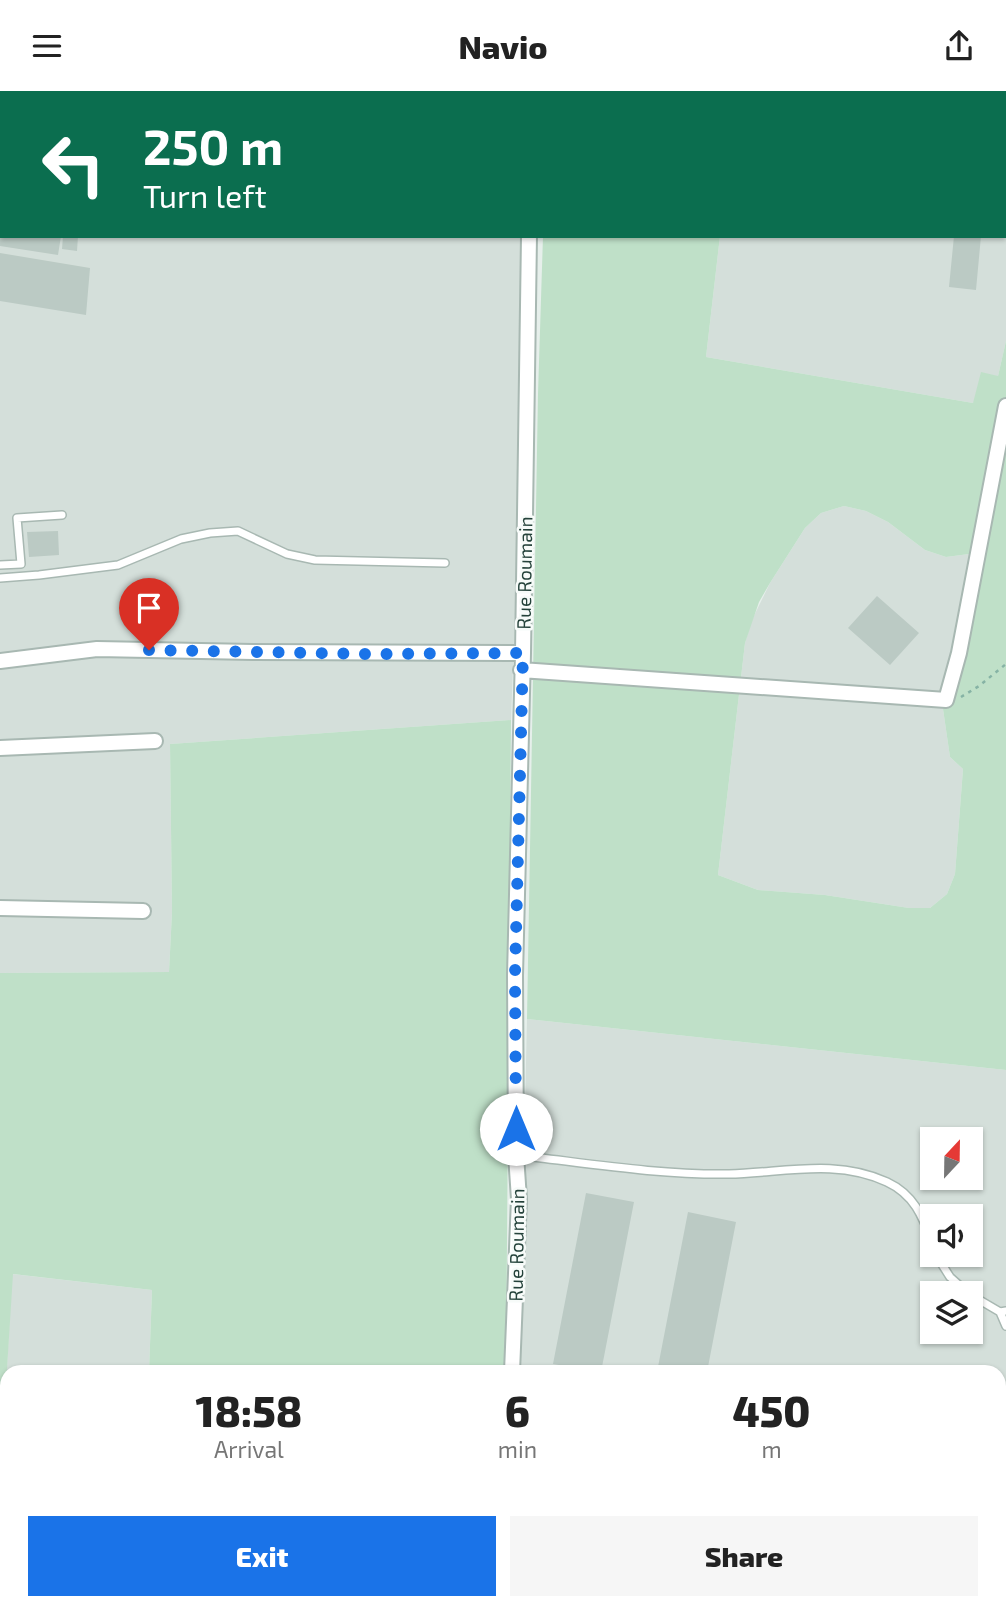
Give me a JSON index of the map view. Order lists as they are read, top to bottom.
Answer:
{
  "streets": {
    "street": ["Rue Roumain"]
  },
  "north": "top",
  "page": {
    "header": "Navio",
    "turn": ["250 m", "Turn left"],
    "eta": [
      "18:58",
      "Arrival",
      "6",
      "min",
      "450",
      "m"
    ],
    "buttons": ["Exit", "Share"]
  }
}
